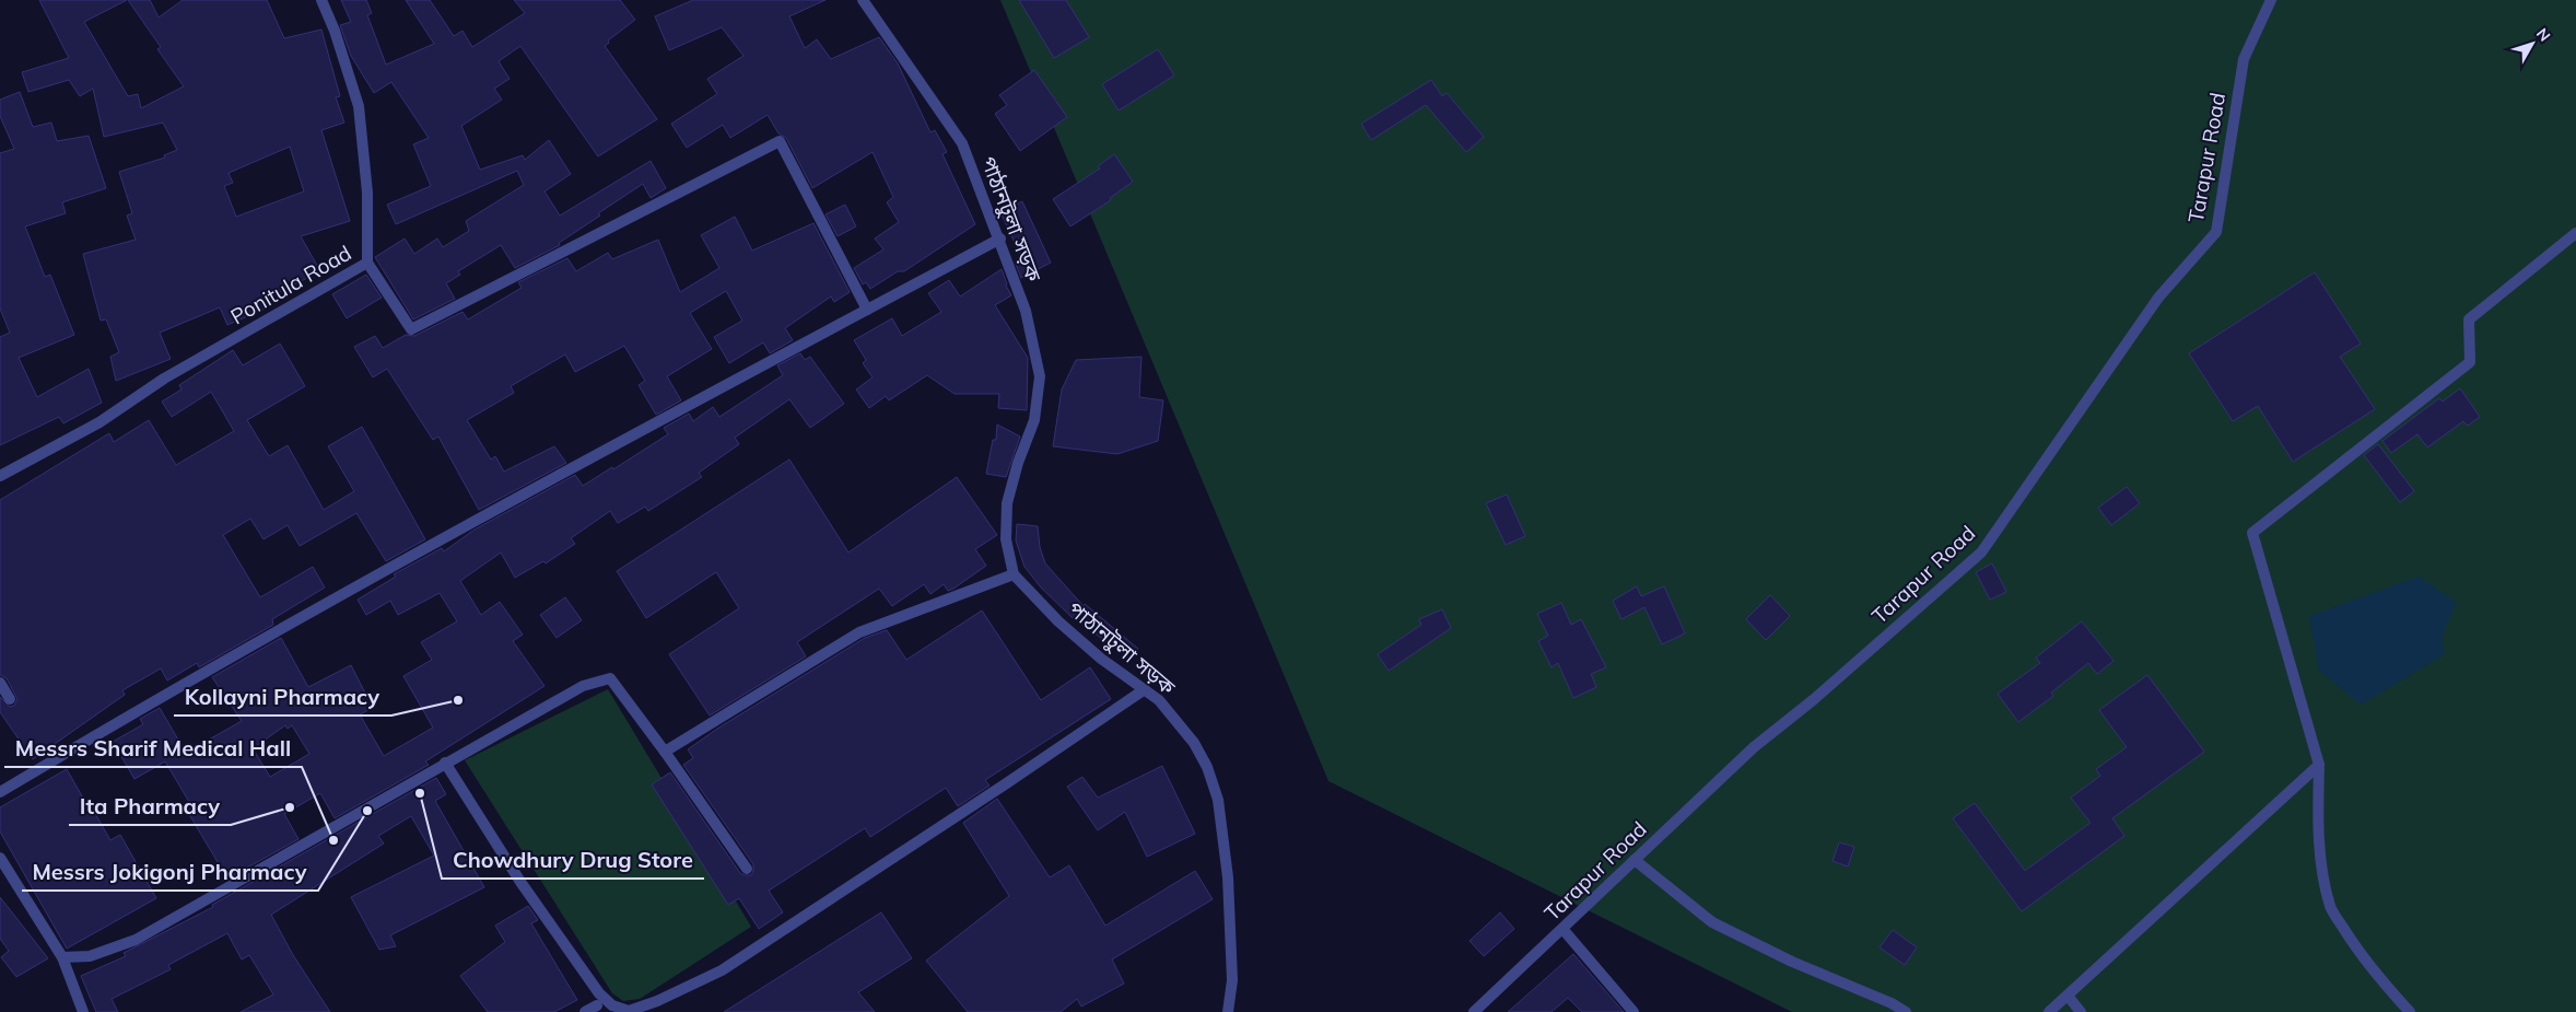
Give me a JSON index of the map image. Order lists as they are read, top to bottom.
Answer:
{
  "streets": {
    "street": ["Tarapur Road", "পাঠানটুলা সড়ক", "Ponitula Road"]
  },
  "places": [
    "Kollayni Pharmacy",
    "Chowdhury Drug Store",
    "Ita Pharmacy",
    "Messrs Jokigonj Pharmacy",
    "Messrs Sharif Medical Hall"
  ],
  "north": "top right"
}
